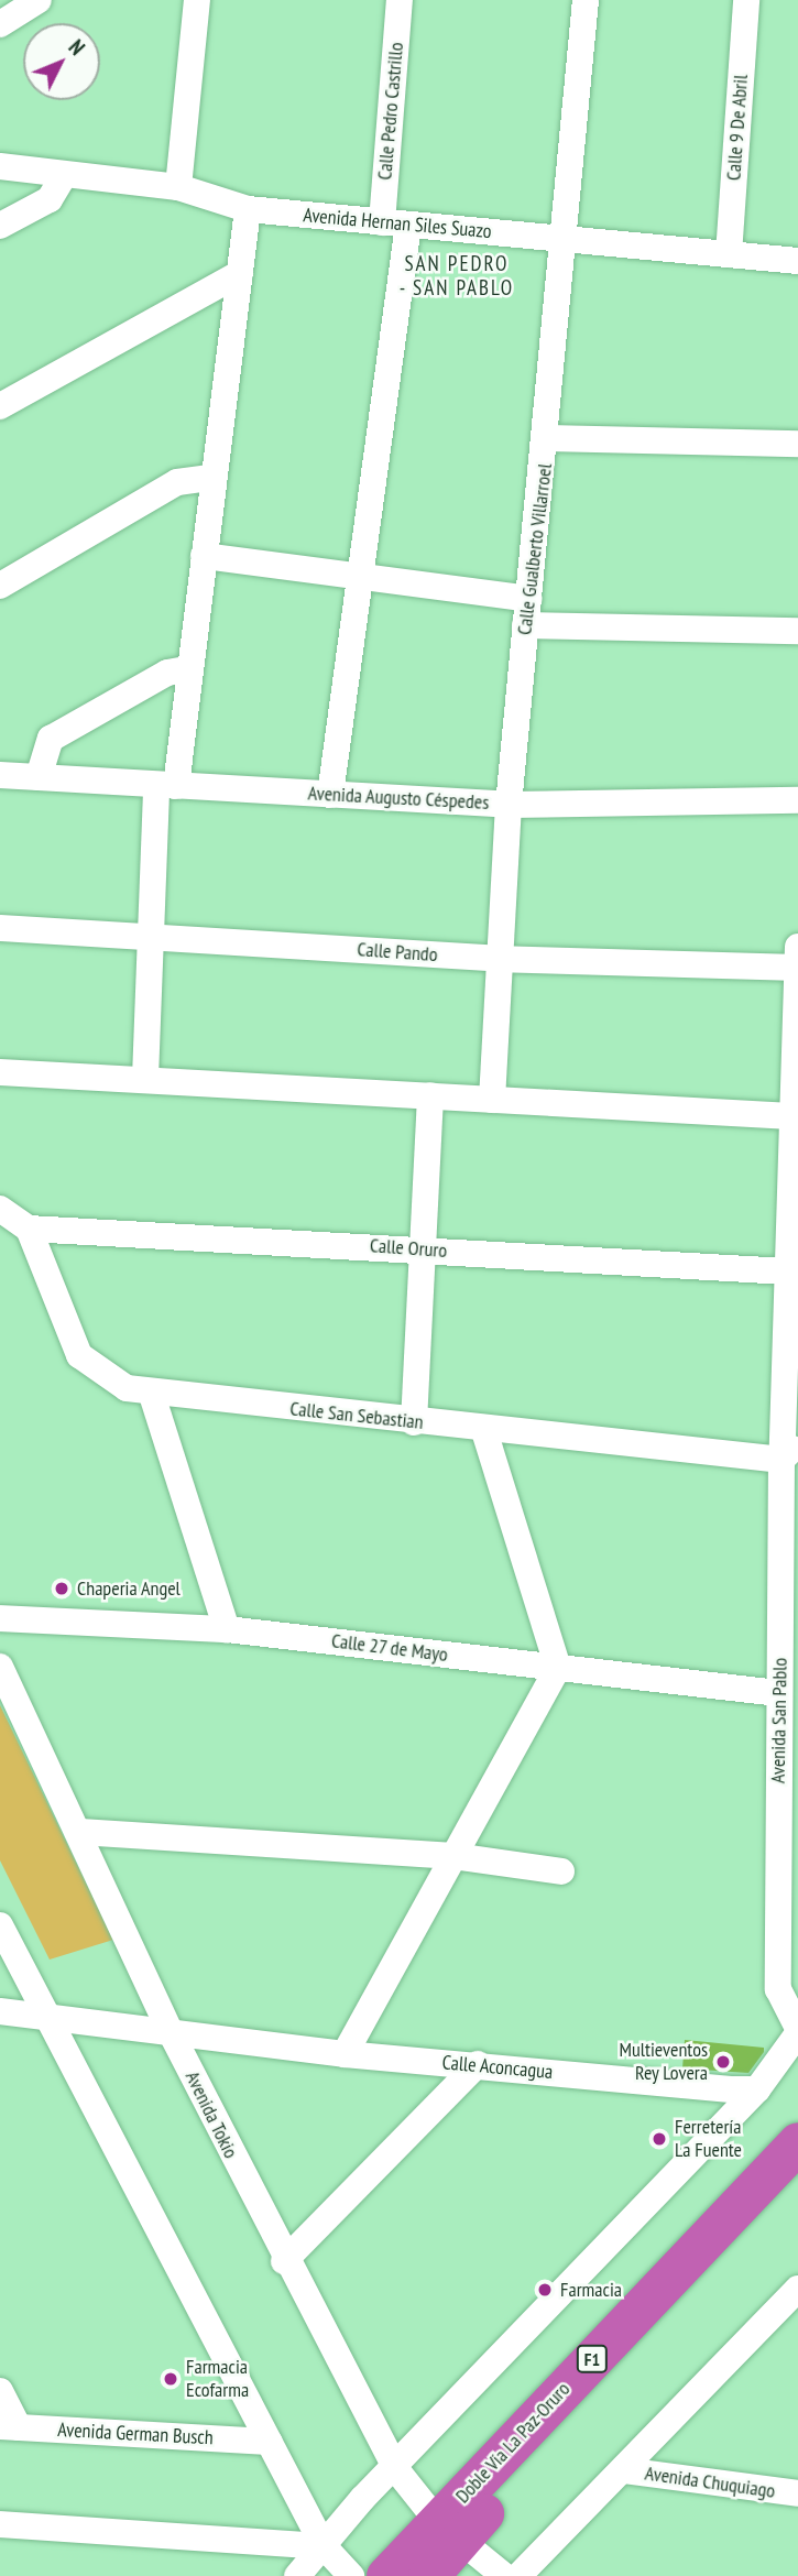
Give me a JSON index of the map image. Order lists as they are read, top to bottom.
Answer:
{
  "streets": {
    "highway": ["F1", "Doble Vía La Paz-Oruro"],
    "street": [
      "Calle Pedro Castrillo",
      "Calle 9 De Abril",
      "Avenida Hernan Siles Suazo",
      "Calle Gualberto Villarroel",
      "Avenida Augusto Céspedes",
      "Calle Pando",
      "Calle Oruro",
      "Calle San Sebastian",
      "Calle 27 de Mayo",
      "Avenida San Pablo",
      "Calle Aconcagua",
      "Avenida Tokio",
      "Avenida German Busch",
      "Avenida Chuquiago"
    ]
  },
  "crossings": [
    ["Calle Pedro Castrillo", "Avenida Hernan Siles Suazo"],
    ["Calle Pedro Castrillo", "Avenida Augusto Céspedes"],
    ["Calle 9 De Abril", "Avenida Hernan Siles Suazo"],
    ["Avenida Hernan Siles Suazo", "Calle Gualberto Villarroel"],
    ["Calle Gualberto Villarroel", "Avenida Augusto Céspedes"],
    ["Calle Gualberto Villarroel", "Calle Pando"],
    ["Calle Pando", "Avenida San Pablo"],
    ["Calle Oruro", "Calle San Sebastian"],
    ["Calle Oruro", "Avenida San Pablo"],
    ["Calle San Sebastian", "Avenida San Pablo"],
    ["Calle 27 de Mayo", "Avenida San Pablo"],
    ["Calle Aconcagua", "Avenida Tokio"],
    ["Avenida Tokio", "Doble Vía La Paz-Oruro"]
  ],
  "districts": ["SAN PEDRO - SAN PABLO"],
  "places": [
    "Chaperia Angel",
    "Multieventos Rey Lovera",
    "Ferretería La Fuente",
    "Farmacia",
    "Farmacia Ecofarma"
  ],
  "north": "top right"
}
